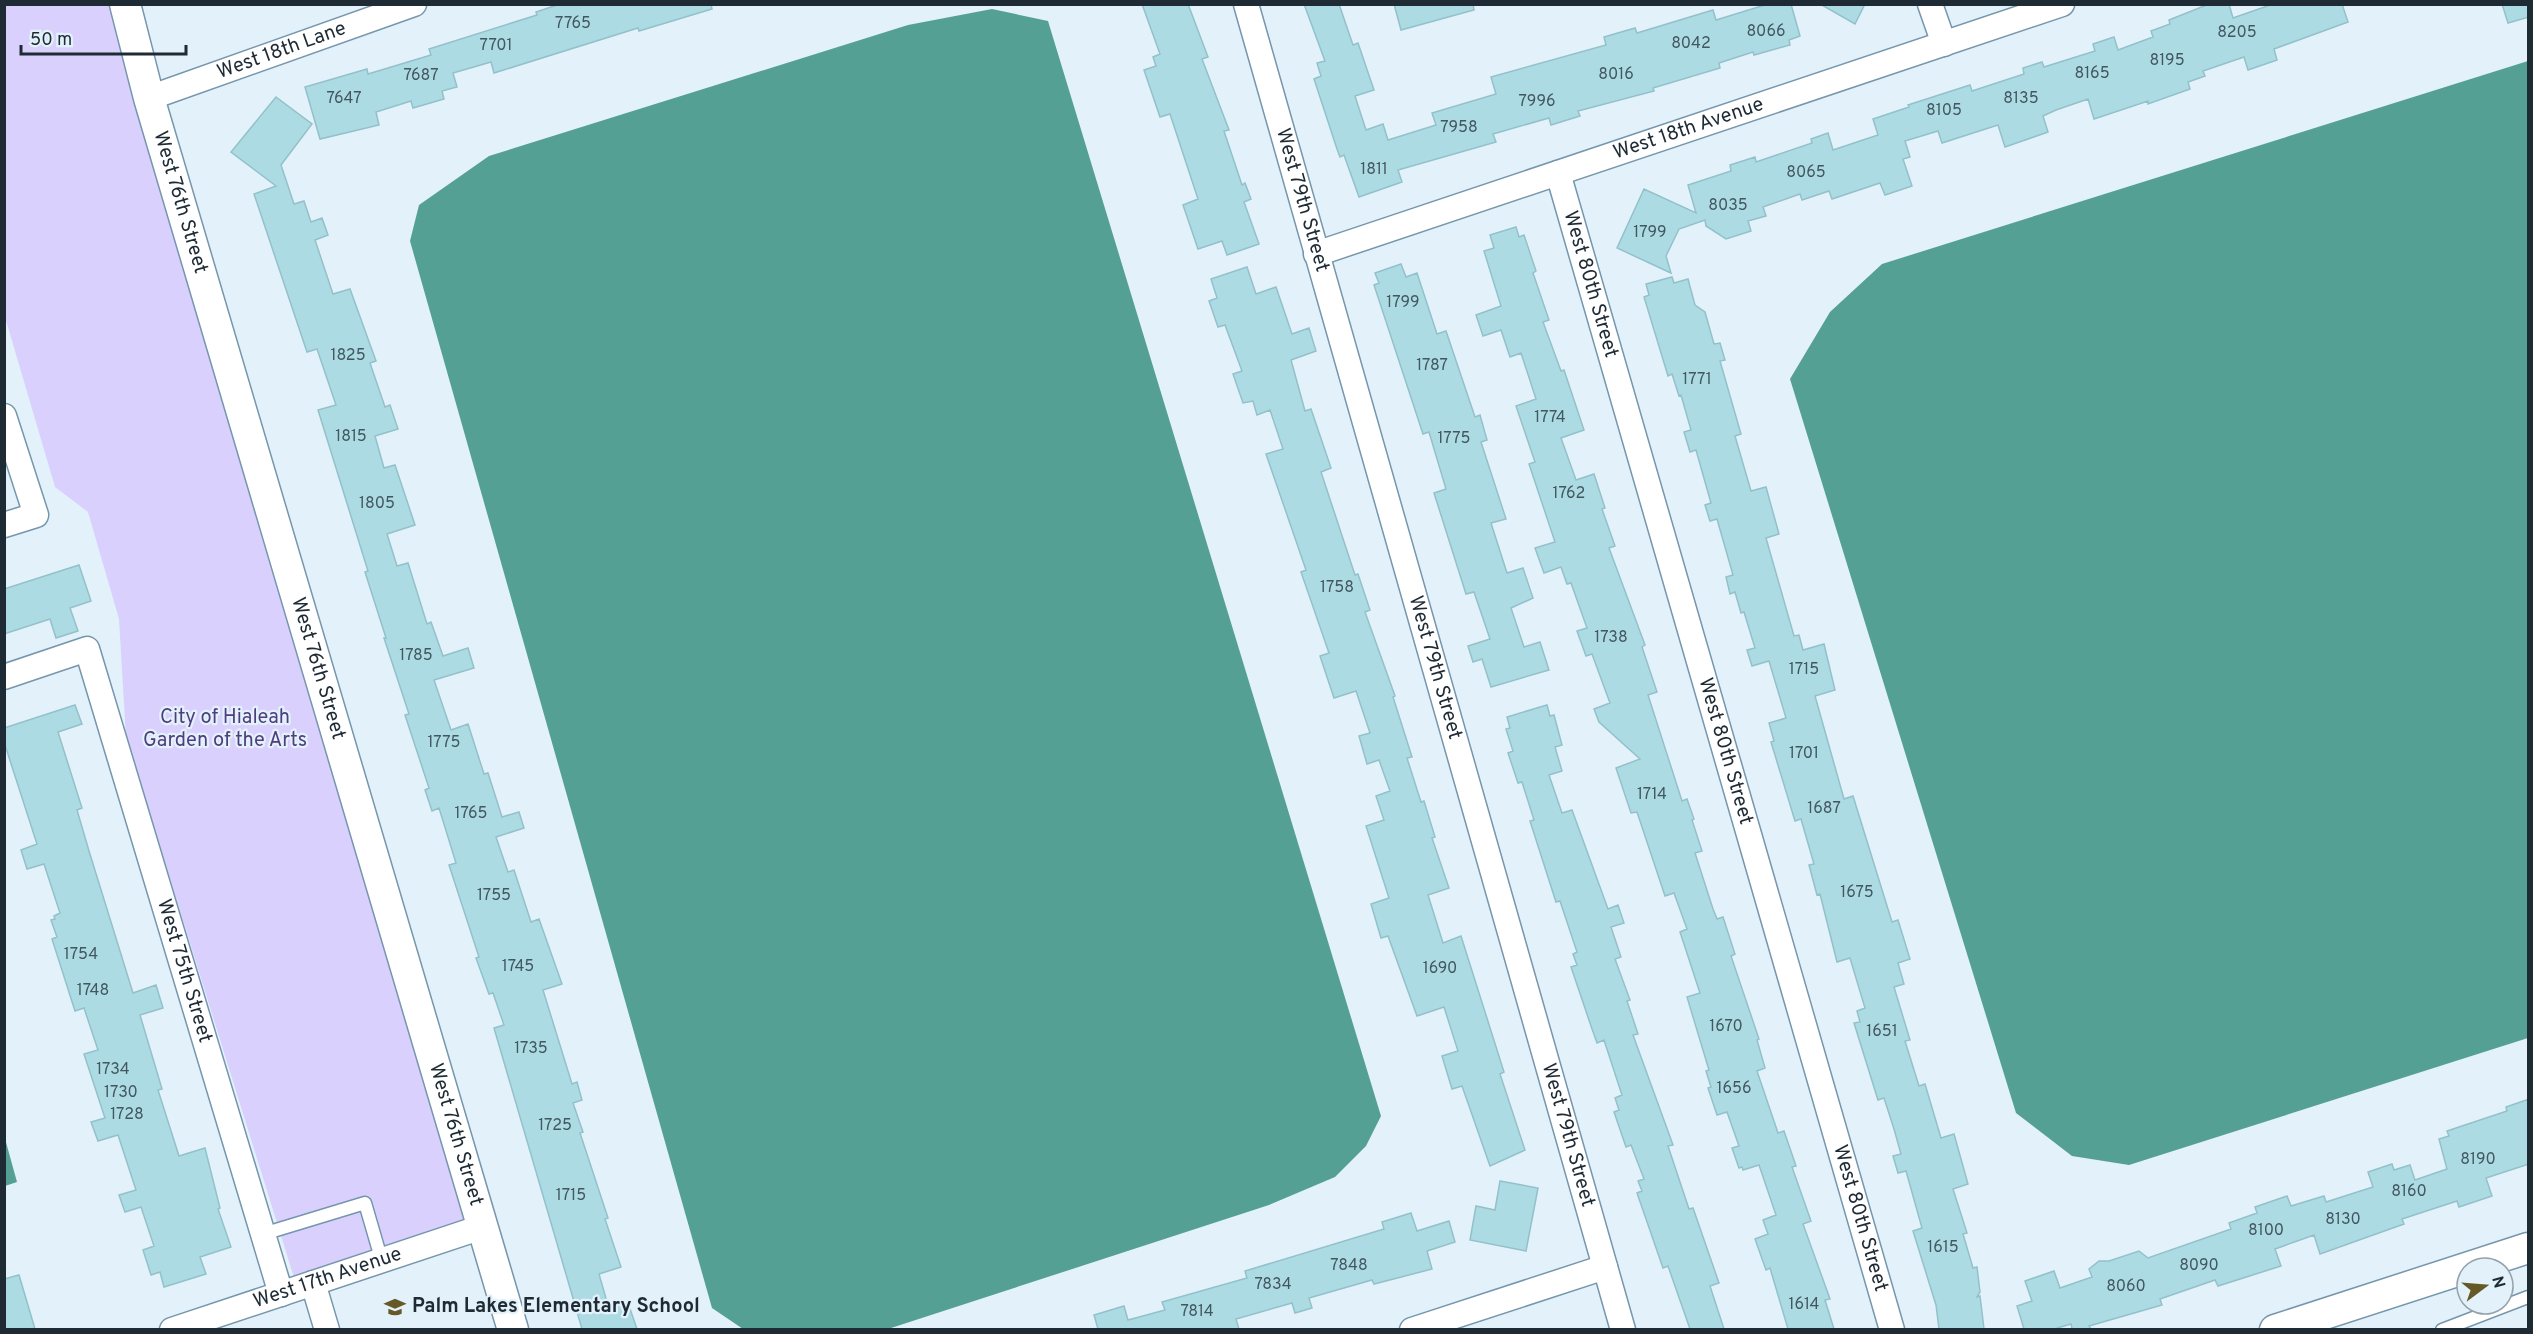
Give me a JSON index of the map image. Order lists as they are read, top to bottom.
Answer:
{
  "streets": {
    "street": [
      "West 18th Lane",
      "West 18th Avenue",
      "West 79th Street",
      "West 76th Street",
      "West 80th Street",
      "West 75th Street",
      "West 17th Avenue"
    ]
  },
  "crossings": [
    ["West 18th Lane", "West 76th Street"],
    ["West 18th Avenue", "West 79th Street"],
    ["West 18th Avenue", "West 80th Street"],
    ["West 76th Street", "West 17th Avenue"],
    ["West 75th Street", "West 17th Avenue"]
  ],
  "parks": ["City of Hialeah Garden of the Arts"],
  "places": {
    "school or university": ["Palm Lakes Elementary School"]
  },
  "house_numbers": [
    "7765",
    "8066",
    "8205",
    "8042",
    "7701",
    "8195",
    "8165",
    "8016",
    "7687",
    "7647",
    "8135",
    "7996",
    "8105",
    "7958",
    "1811",
    "8065",
    "8035",
    "1799",
    "1799",
    "1825",
    "1787",
    "1771",
    "1774",
    "1815",
    "1775",
    "1762",
    "1805",
    "1758",
    "1738",
    "1785",
    "1715",
    "1775",
    "1701",
    "1714",
    "1687",
    "1765",
    "1675",
    "1755",
    "1754",
    "1745",
    "1690",
    "1748",
    "1670",
    "1651",
    "1735",
    "1734",
    "1656",
    "1730",
    "1728",
    "1725",
    "8190",
    "8160",
    "1715",
    "8130",
    "8100",
    "1615",
    "7848",
    "8090",
    "7834",
    "8060",
    "1614",
    "7814"
  ],
  "scale_bar": "50 m",
  "north": "right"
}
